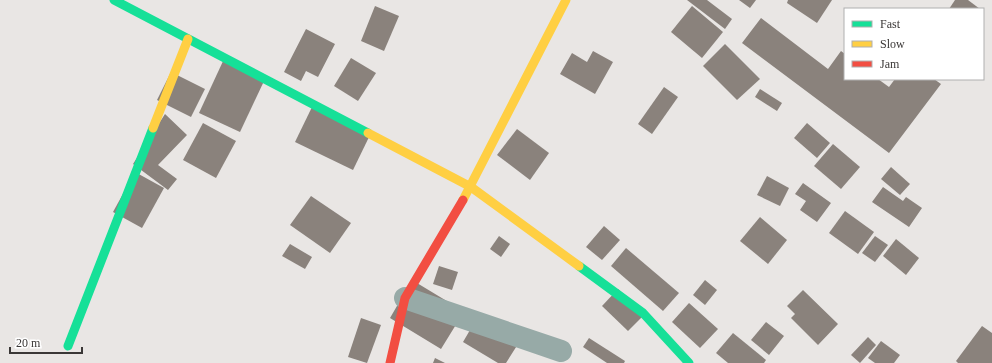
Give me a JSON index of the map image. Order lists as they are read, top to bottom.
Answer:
{
  "legend": ["Fast", "Slow", "Jam"],
  "scale_bar": "20 m"
}
